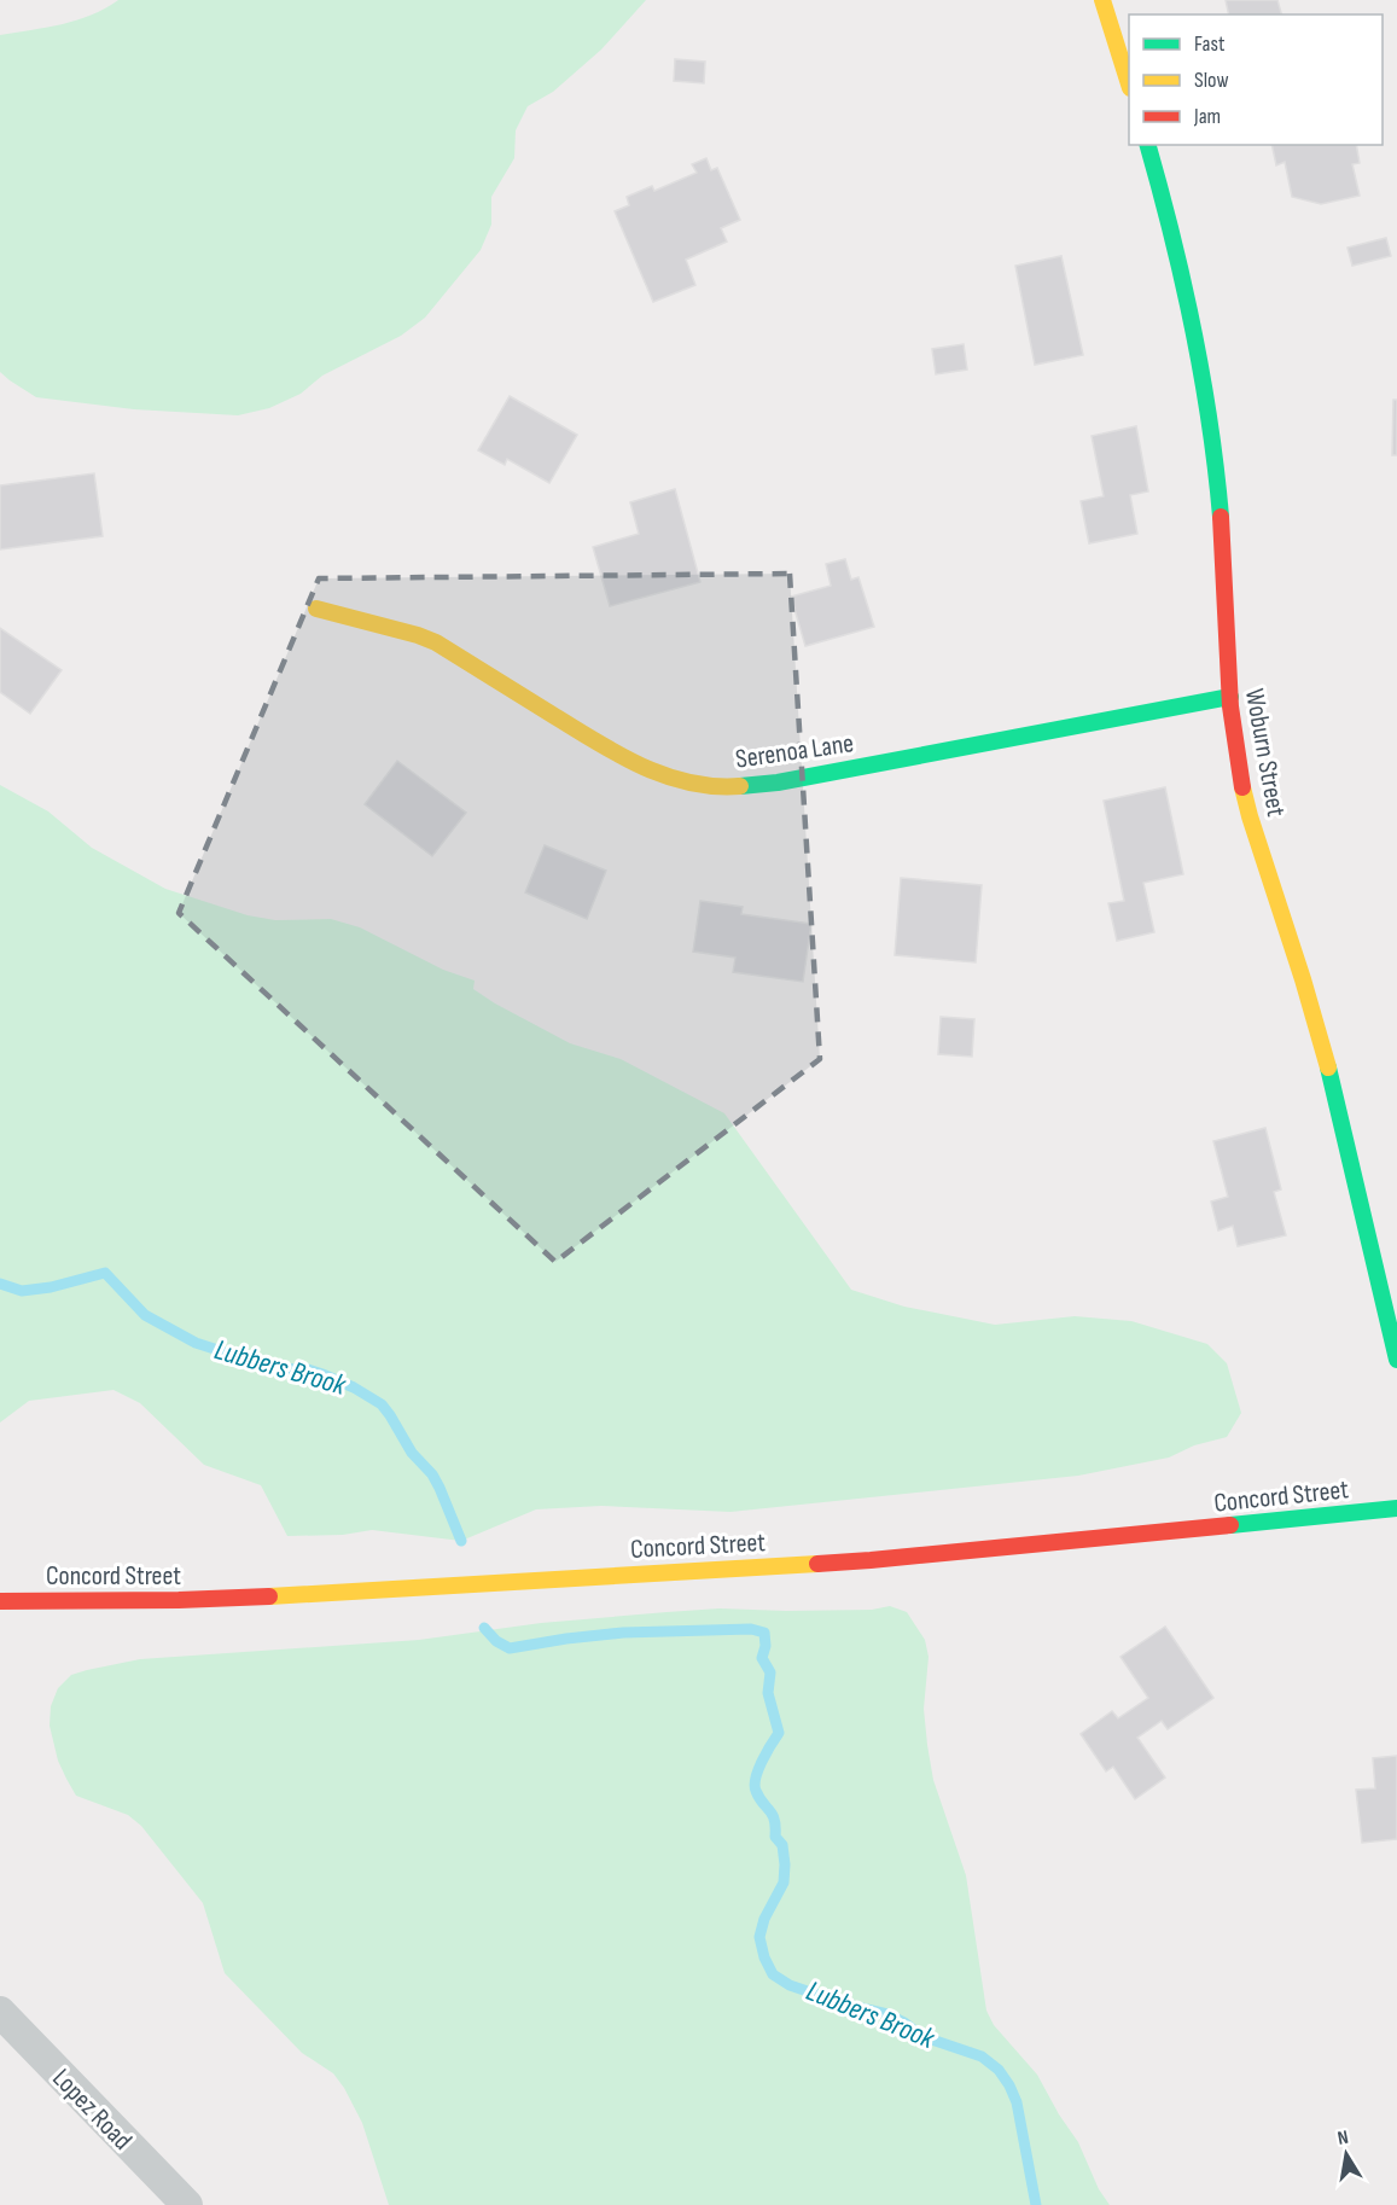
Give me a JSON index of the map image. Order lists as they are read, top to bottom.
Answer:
{
  "streets": {
    "street": [
      "Serenoa Lane",
      "Woburn Street",
      "Concord Street",
      "Lopez Road"
    ]
  },
  "crossings": [
    ["Serenoa Lane", "Woburn Street"]
  ],
  "water": ["Lubbers Brook"],
  "legend": ["Fast", "Slow", "Jam"],
  "north": "top"
}
